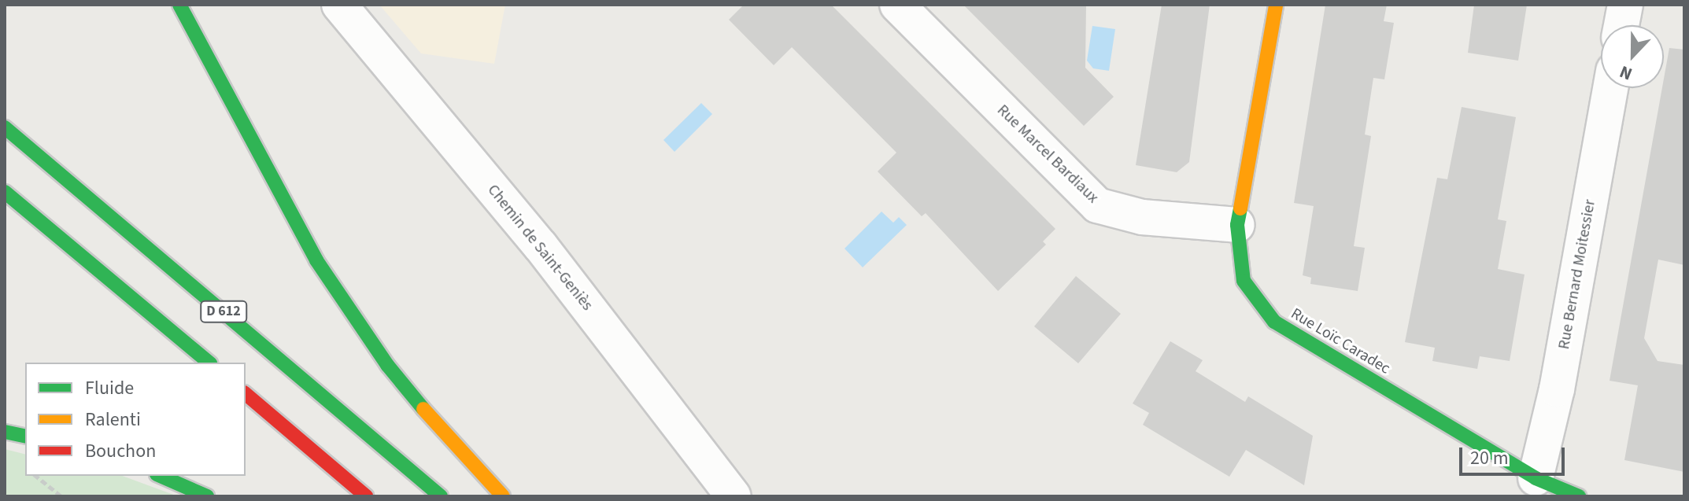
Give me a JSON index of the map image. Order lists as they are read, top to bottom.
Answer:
{
  "streets": {
    "main road": ["D 612", "Rue Loïc Caradec"],
    "street": ["Rue Marcel Bardiaux", "Chemin de Saint-Geniès", "Rue Bernard Moitessier"]
  },
  "crossings": [
    ["Rue Marcel Bardiaux", "Rue Loïc Caradec"],
    ["Rue Bernard Moitessier", "Rue Loïc Caradec"]
  ],
  "legend": ["Fluide", "Ralenti", "Bouchon"],
  "scale_bar": "20 m",
  "north": "bottom"
}
